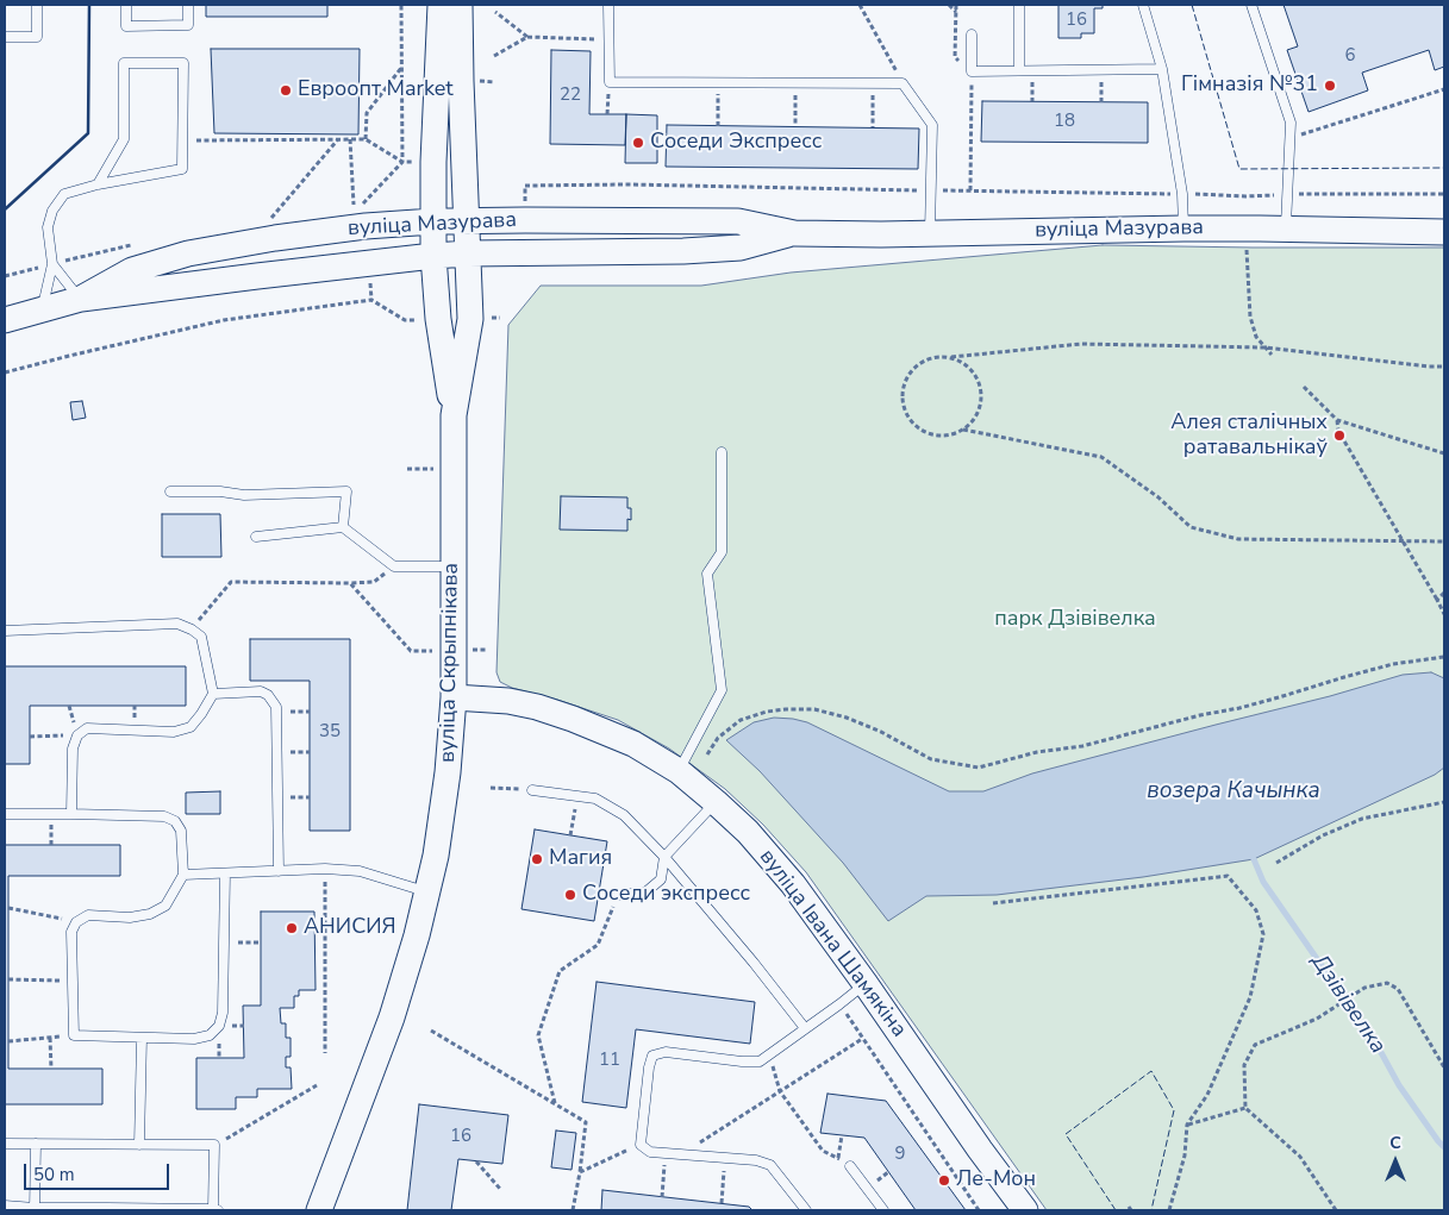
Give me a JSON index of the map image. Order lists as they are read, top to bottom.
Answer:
{
  "streets": {
    "main road": ["вуліца Мазурава", "вуліца Скрыпнікава", "вуліца Івана Шамякіна"]
  },
  "crossings": [
    ["вуліца Мазурава", "вуліца Скрыпнікава"],
    ["вуліца Скрыпнікава", "вуліца Івана Шамякіна"]
  ],
  "water": ["возера Качынка", "Дзівівелка"],
  "parks": ["парк Дзівівелка"],
  "places": [
    "Гімназія №31",
    "Евроопт Market",
    "Соседи Экспресс",
    "Алея сталічных ратавальнікаў",
    "Магия",
    "Соседи экспресс",
    "АНИСИЯ",
    "Ле-Мон"
  ],
  "house_numbers": [
    "16",
    "6",
    "22",
    "18",
    "35",
    "11",
    "16",
    "9"
  ],
  "scale_bar": "50 m",
  "north": "top"
}
